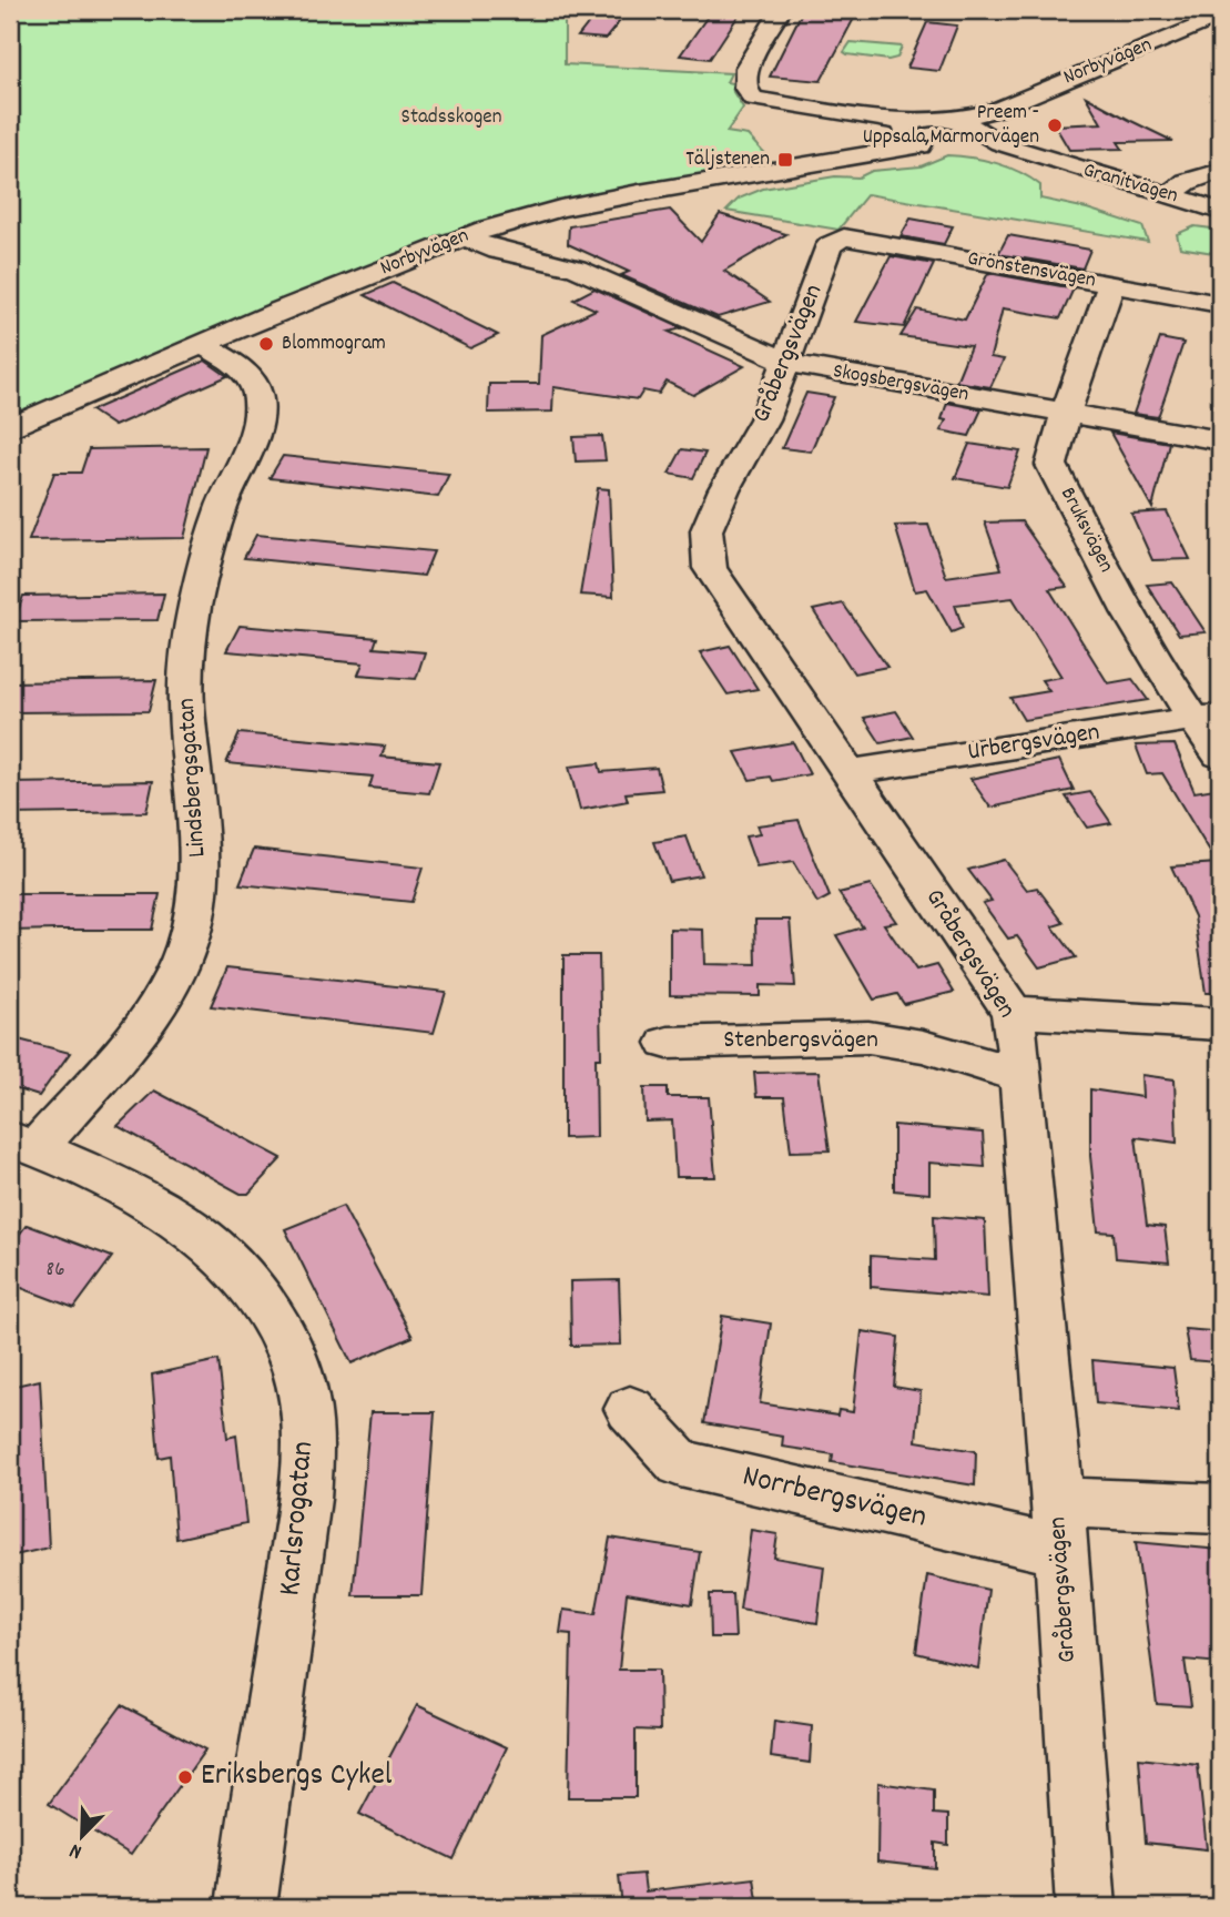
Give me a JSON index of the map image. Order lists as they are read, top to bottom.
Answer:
{
  "streets": {
    "street": [
      "Norbyvägen",
      "Granitvägen",
      "Grönstensvägen",
      "Gråbergsvägen",
      "Skogsbergsvägen",
      "Bruksvägen",
      "Urbergsvägen",
      "Lindsbergsgatan",
      "Stenbergsvägen",
      "Norrbergsvägen",
      "Karlsrogatan"
    ]
  },
  "crossings": [
    ["Norbyvägen", "Granitvägen"],
    ["Norbyvägen", "Skogsbergsvägen"],
    ["Norbyvägen", "Lindsbergsgatan"],
    ["Grönstensvägen", "Gråbergsvägen"],
    ["Grönstensvägen", "Bruksvägen"],
    ["Gråbergsvägen", "Skogsbergsvägen"],
    ["Gråbergsvägen", "Urbergsvägen"],
    ["Gråbergsvägen", "Stenbergsvägen"],
    ["Gråbergsvägen", "Norrbergsvägen"],
    ["Skogsbergsvägen", "Bruksvägen"],
    ["Bruksvägen", "Urbergsvägen"],
    ["Lindsbergsgatan", "Karlsrogatan"]
  ],
  "parks": ["Stadsskogen"],
  "places": {
    "other": ["Preem - Uppsala,Marmorvägen", "Blommogram", "Eriksbergs Cykel"],
    "transit": ["Täljstenen"]
  },
  "house_numbers": ["86"],
  "north": "bottom left"
}
